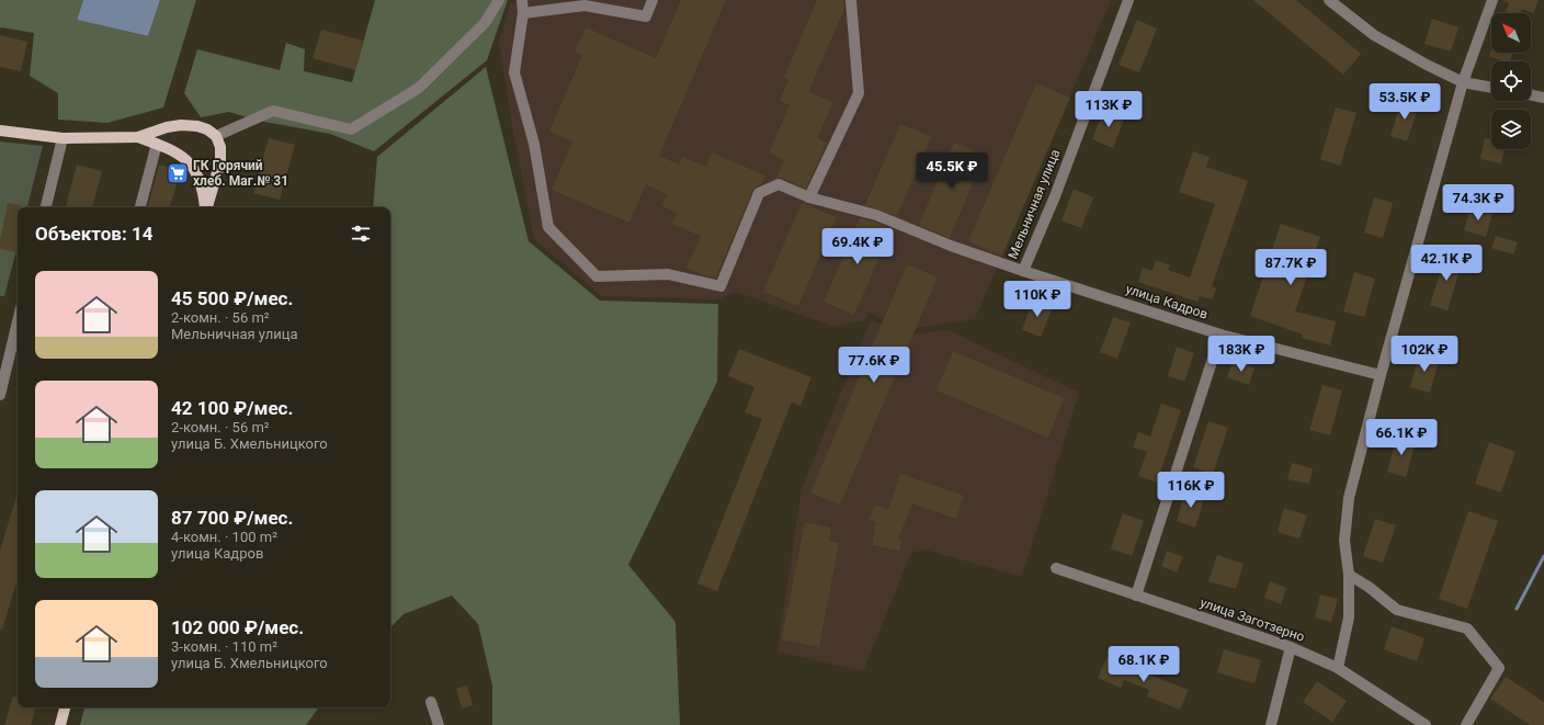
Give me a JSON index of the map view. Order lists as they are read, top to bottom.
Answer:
{
  "streets": {
    "street": ["Мельничная улица", "улица Кадров", "улица Заготзерно"]
  },
  "crossings": [
    ["Мельничная улица", "улица Кадров"]
  ],
  "places": {
    "supermarket": ["ГК Горячий хлеб. Маг.№ 31"]
  },
  "north": "top left",
  "page": {
    "price": [
      "53.5K ₽",
      "113K ₽",
      "45.5K ₽",
      "74.3K ₽",
      "69.4K ₽",
      "42.1K ₽",
      "87.7K ₽",
      "110K ₽",
      "183K ₽",
      "102K ₽",
      "77.6K ₽",
      "66.1K ₽",
      "116K ₽",
      "68.1K ₽"
    ],
    "heading": "Объектов: 14",
    "list": [
      {
        "name": "45 500 ₽/мес.",
        "note": "2-комн. · 56 m² · Мельничная улица"
      },
      {
        "name": "42 100 ₽/мес.",
        "note": "2-комн. · 56 m² · улица Б. Хмельницкого"
      },
      {
        "name": "87 700 ₽/мес.",
        "note": "4-комн. · 100 m² · улица Кадров"
      },
      {
        "name": "102 000 ₽/мес.",
        "note": "3-комн. · 110 m² · улица Б. Хмельницкого"
      }
    ]
  }
}
